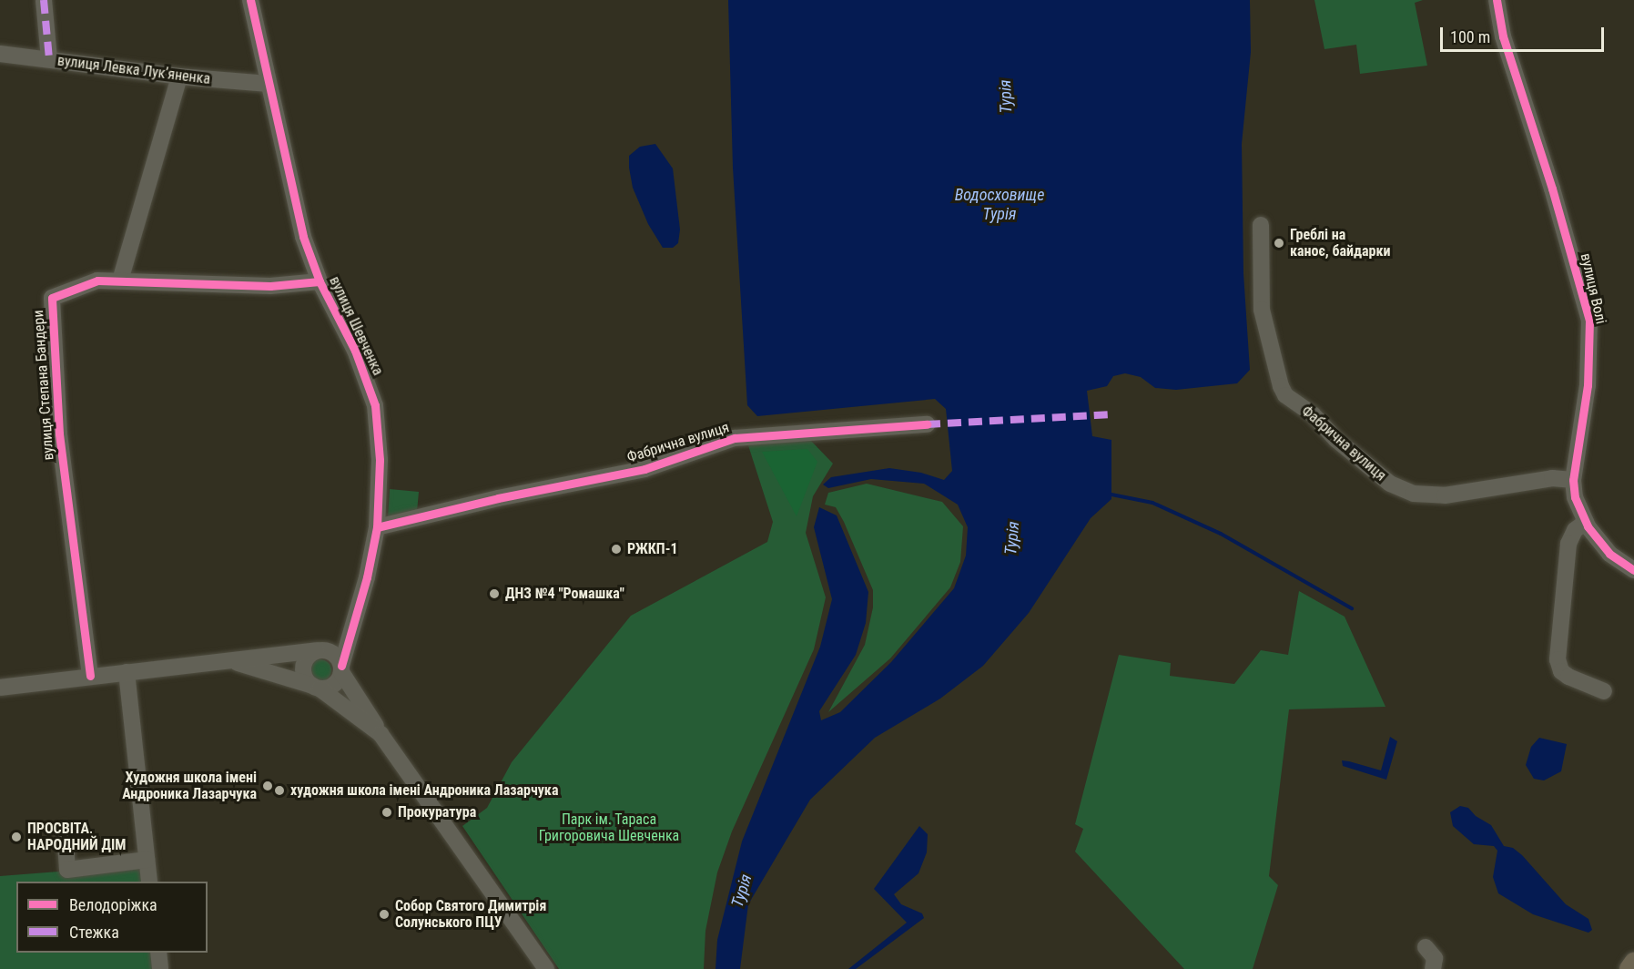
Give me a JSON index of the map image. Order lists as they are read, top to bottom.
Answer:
{
  "streets": {
    "street": [
      "вулиця Левка Лукʼяненка",
      "вулиця Волі",
      "вулиця Шевченка",
      "вулиця Степана Бандери",
      "Фабрична вулиця"
    ]
  },
  "crossings": [
    ["вулиця Левка Лукʼяненка", "вулиця Шевченка"],
    ["вулиця Волі", "Фабрична вулиця"],
    ["вулиця Шевченка", "вулиця Степана Бандери"],
    ["вулиця Шевченка", "Фабрична вулиця"]
  ],
  "water": ["Турія", "Водосховище Турія"],
  "parks": ["Парк ім. Тараса Григоровича Шевченка"],
  "places": [
    "Греблі на каноє, байдарки",
    "РЖКП-1",
    "ДНЗ №4 \"Ромашка\"",
    "Художня школа імені Андроника Лазарчука",
    "художня школа імені Андроника Лазарчука",
    "Прокуратура",
    "ПРОСВІТА, НАРОДНИЙ ДІМ",
    "Собор Святого Димитрія Солунського ПЦУ"
  ],
  "legend": ["Велодоріжка", "Стежка"],
  "scale_bar": "100 m"
}
